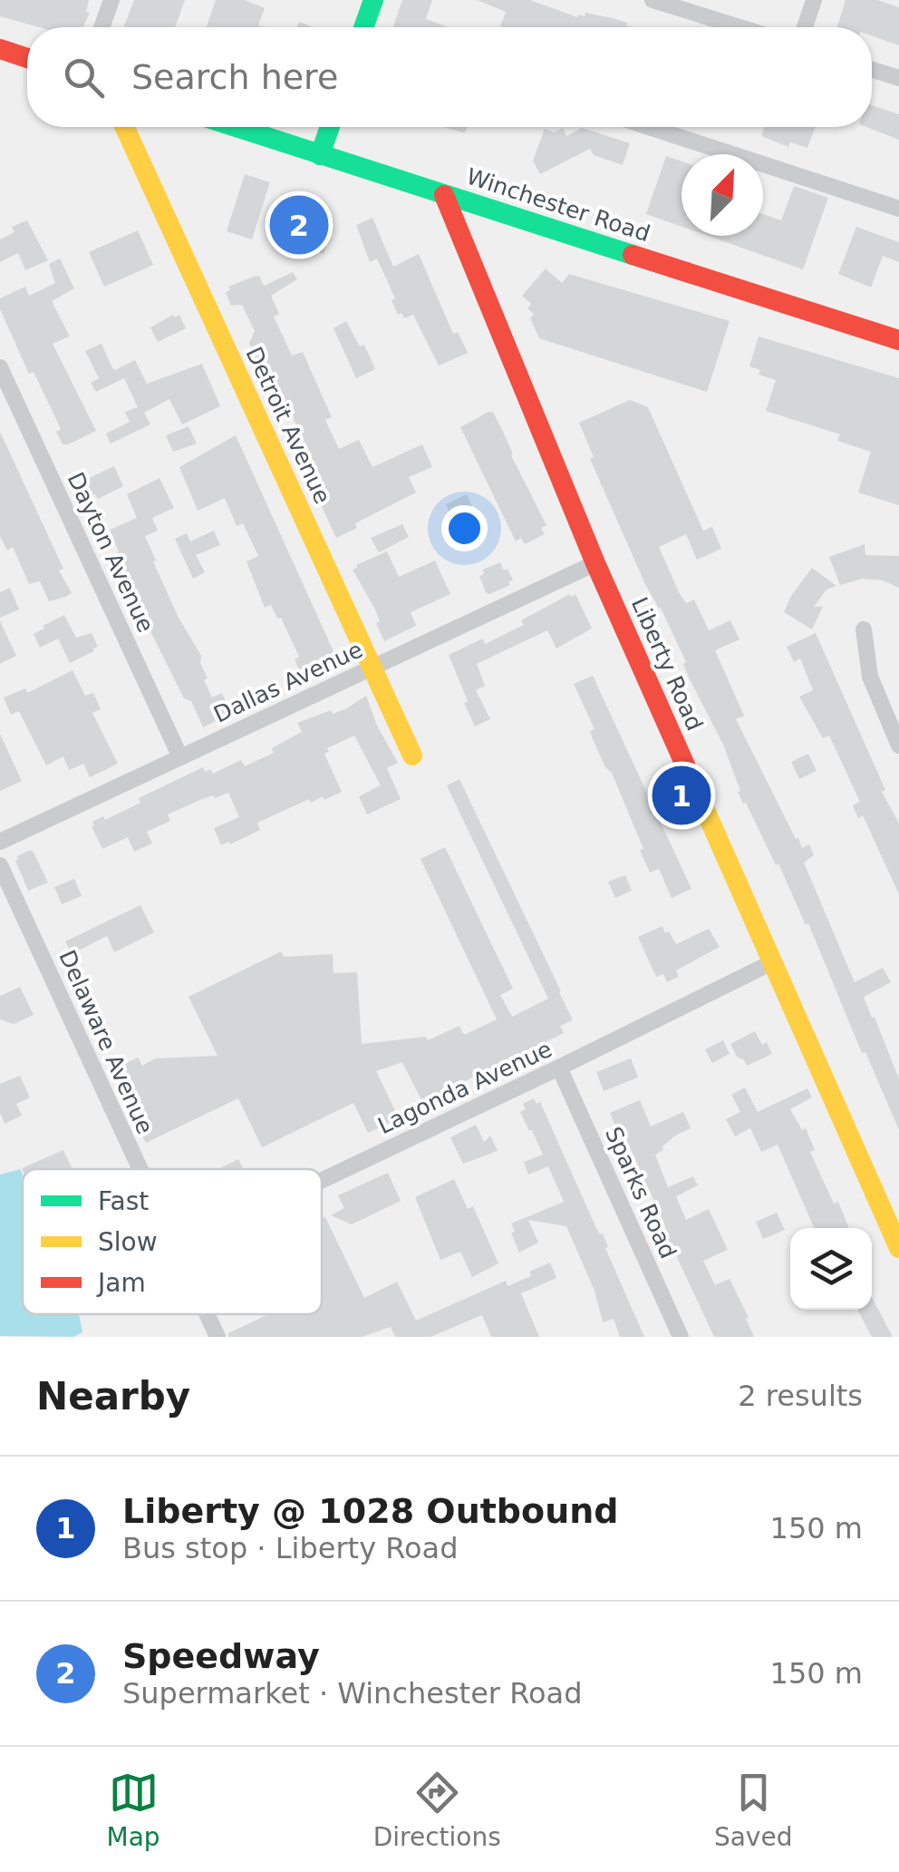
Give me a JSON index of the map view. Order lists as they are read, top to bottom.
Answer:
{
  "streets": {
    "main road": ["Winchester Road", "Detroit Avenue", "Liberty Road"],
    "street": [
      "Dayton Avenue",
      "Dallas Avenue",
      "Delaware Avenue",
      "Lagonda Avenue",
      "Sparks Road"
    ]
  },
  "crossings": [
    ["Winchester Road", "Liberty Road"],
    ["Detroit Avenue", "Dallas Avenue"],
    ["Dayton Avenue", "Dallas Avenue"],
    ["Liberty Road", "Dallas Avenue"],
    ["Liberty Road", "Lagonda Avenue"],
    ["Lagonda Avenue", "Sparks Road"]
  ],
  "legend": ["Fast", "Slow", "Jam"],
  "north": "top right",
  "page": {
    "search": "Search here",
    "pins": ["2", "1"],
    "heading": ["Nearby", "2 results"],
    "list": [
      {
        "mark": "1",
        "name": "Liberty @ 1028 Outbound",
        "note": "Bus stop · Liberty Road",
        "value": "150 m"
      },
      {
        "mark": "2",
        "name": "Speedway",
        "note": "Supermarket · Winchester Road",
        "value": "150 m"
      }
    ],
    "nav": ["Map", "Directions", "Saved"]
  }
}
